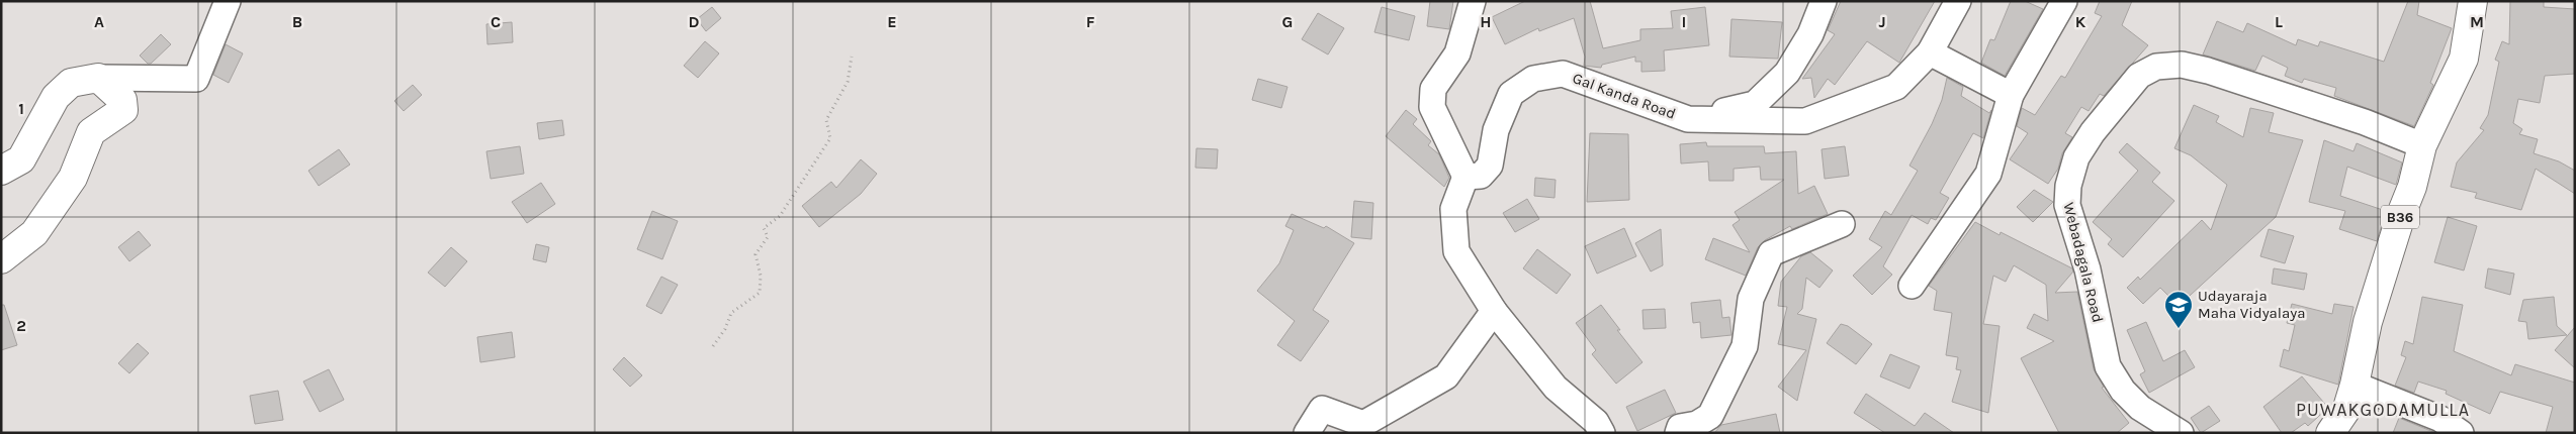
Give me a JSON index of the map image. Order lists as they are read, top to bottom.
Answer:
{
  "streets": {
    "main road": ["B36"],
    "street": ["Gal Kanda Road", "Webadagala Road"]
  },
  "crossings": [
    ["B36", "Webadagala Road"]
  ],
  "districts": ["PUWAKGODAMULLA"],
  "places": {
    "school or university": ["Udayaraja Maha Vidyalaya"]
  },
  "grid": {
    "columns": [
      "A",
      "B",
      "C",
      "D",
      "E",
      "F",
      "G",
      "H",
      "I",
      "J",
      "K",
      "L",
      "M"
    ],
    "rows": ["1", "2"]
  }
}
